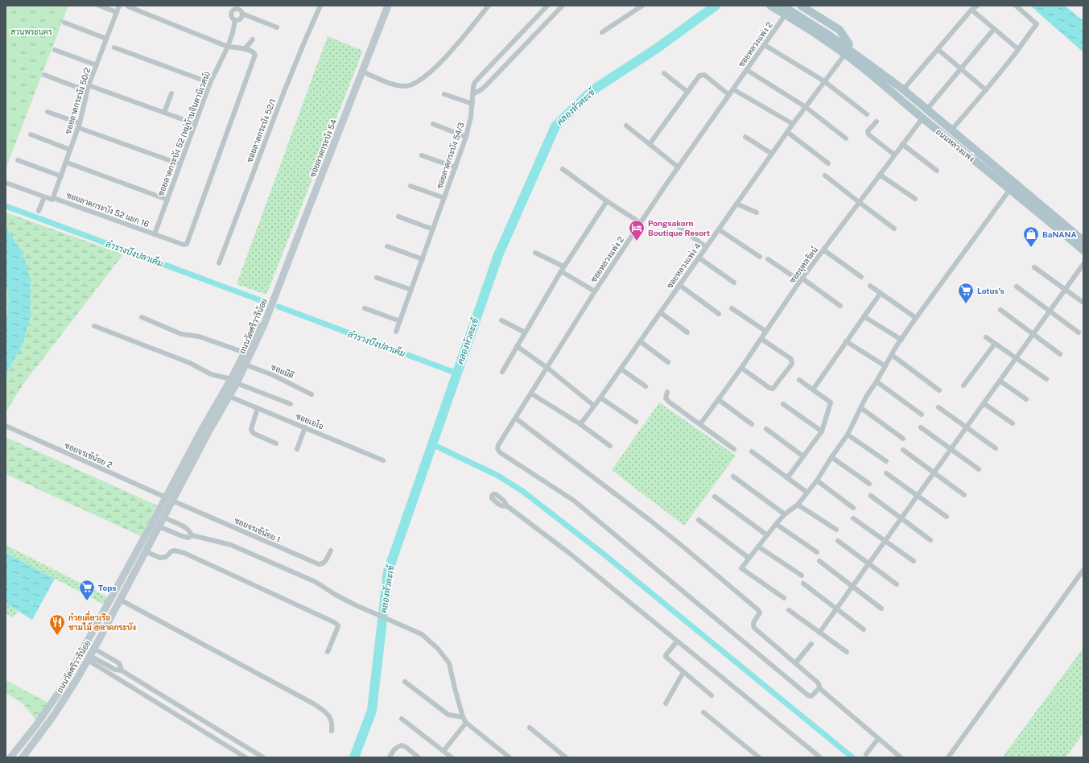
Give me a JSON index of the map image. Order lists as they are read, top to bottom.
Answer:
{
  "streets": {
    "main road": ["ถนนหลวงแพ่ง", "ซอยลาดกระบัง 54", "ถนนวัดศรีวารีน้อย"],
    "street": [
      "ซอยหลวงแพ่ง 2",
      "ซอยลาดกระบัง 50/2",
      "ซอยลาดกระบัง 52/1",
      "ซอยลาดกระบัง 52 (หมู่บ้านจินดานิเวศน์)",
      "ซอยลาดกระบัง 54/3",
      "ซอยลาดกระบัง 52 แยก 16",
      "ซอยยุคลรัตน์",
      "ซอยหลวงแพ่ง 4",
      "ซอยมีดี",
      "ซอยเอโอ",
      "ซอยจรเข้น้อย 2",
      "ซอยจรเข้น้อย 1"
    ]
  },
  "crossings": [
    ["ซอยลาดกระบัง 50/2", "ซอยลาดกระบัง 52 แยก 16"],
    ["ซอยลาดกระบัง 52 (หมู่บ้านจินดานิเวศน์)", "ซอยลาดกระบัง 52 แยก 16"],
    ["ถนนหลวงแพ่ง", "ซอยยุคลรัตน์"],
    ["ถนนหลวงแพ่ง", "ซอยหลวงแพ่ง 4"],
    ["ซอยลาดกระบัง 54", "ถนนวัดศรีวารีน้อย"],
    ["ถนนวัดศรีวารีน้อย", "ซอยมีดี"],
    ["ถนนวัดศรีวารีน้อย", "ซอยเอโอ"],
    ["ถนนวัดศรีวารีน้อย", "ซอยจรเข้น้อย 2"],
    ["ถนนวัดศรีวารีน้อย", "ซอยจรเข้น้อย 1"],
    ["ซอยจรเข้น้อย 2", "ซอยจรเข้น้อย 1"]
  ],
  "water": ["คลองหัวตะเข้", "ลำรางบึงปลาเค็ม"],
  "parks": ["สวนพระนคร"],
  "places": {
    "hotel": ["Pongsakorn Boutique Resort"],
    "shop": ["BaNANA"],
    "supermarket": ["Lotus's", "Tops"],
    "restaurant": ["ก๋วยเตี๋ยวเรือ ชามไม้ @ลาดกระบัง"]
  }
}
